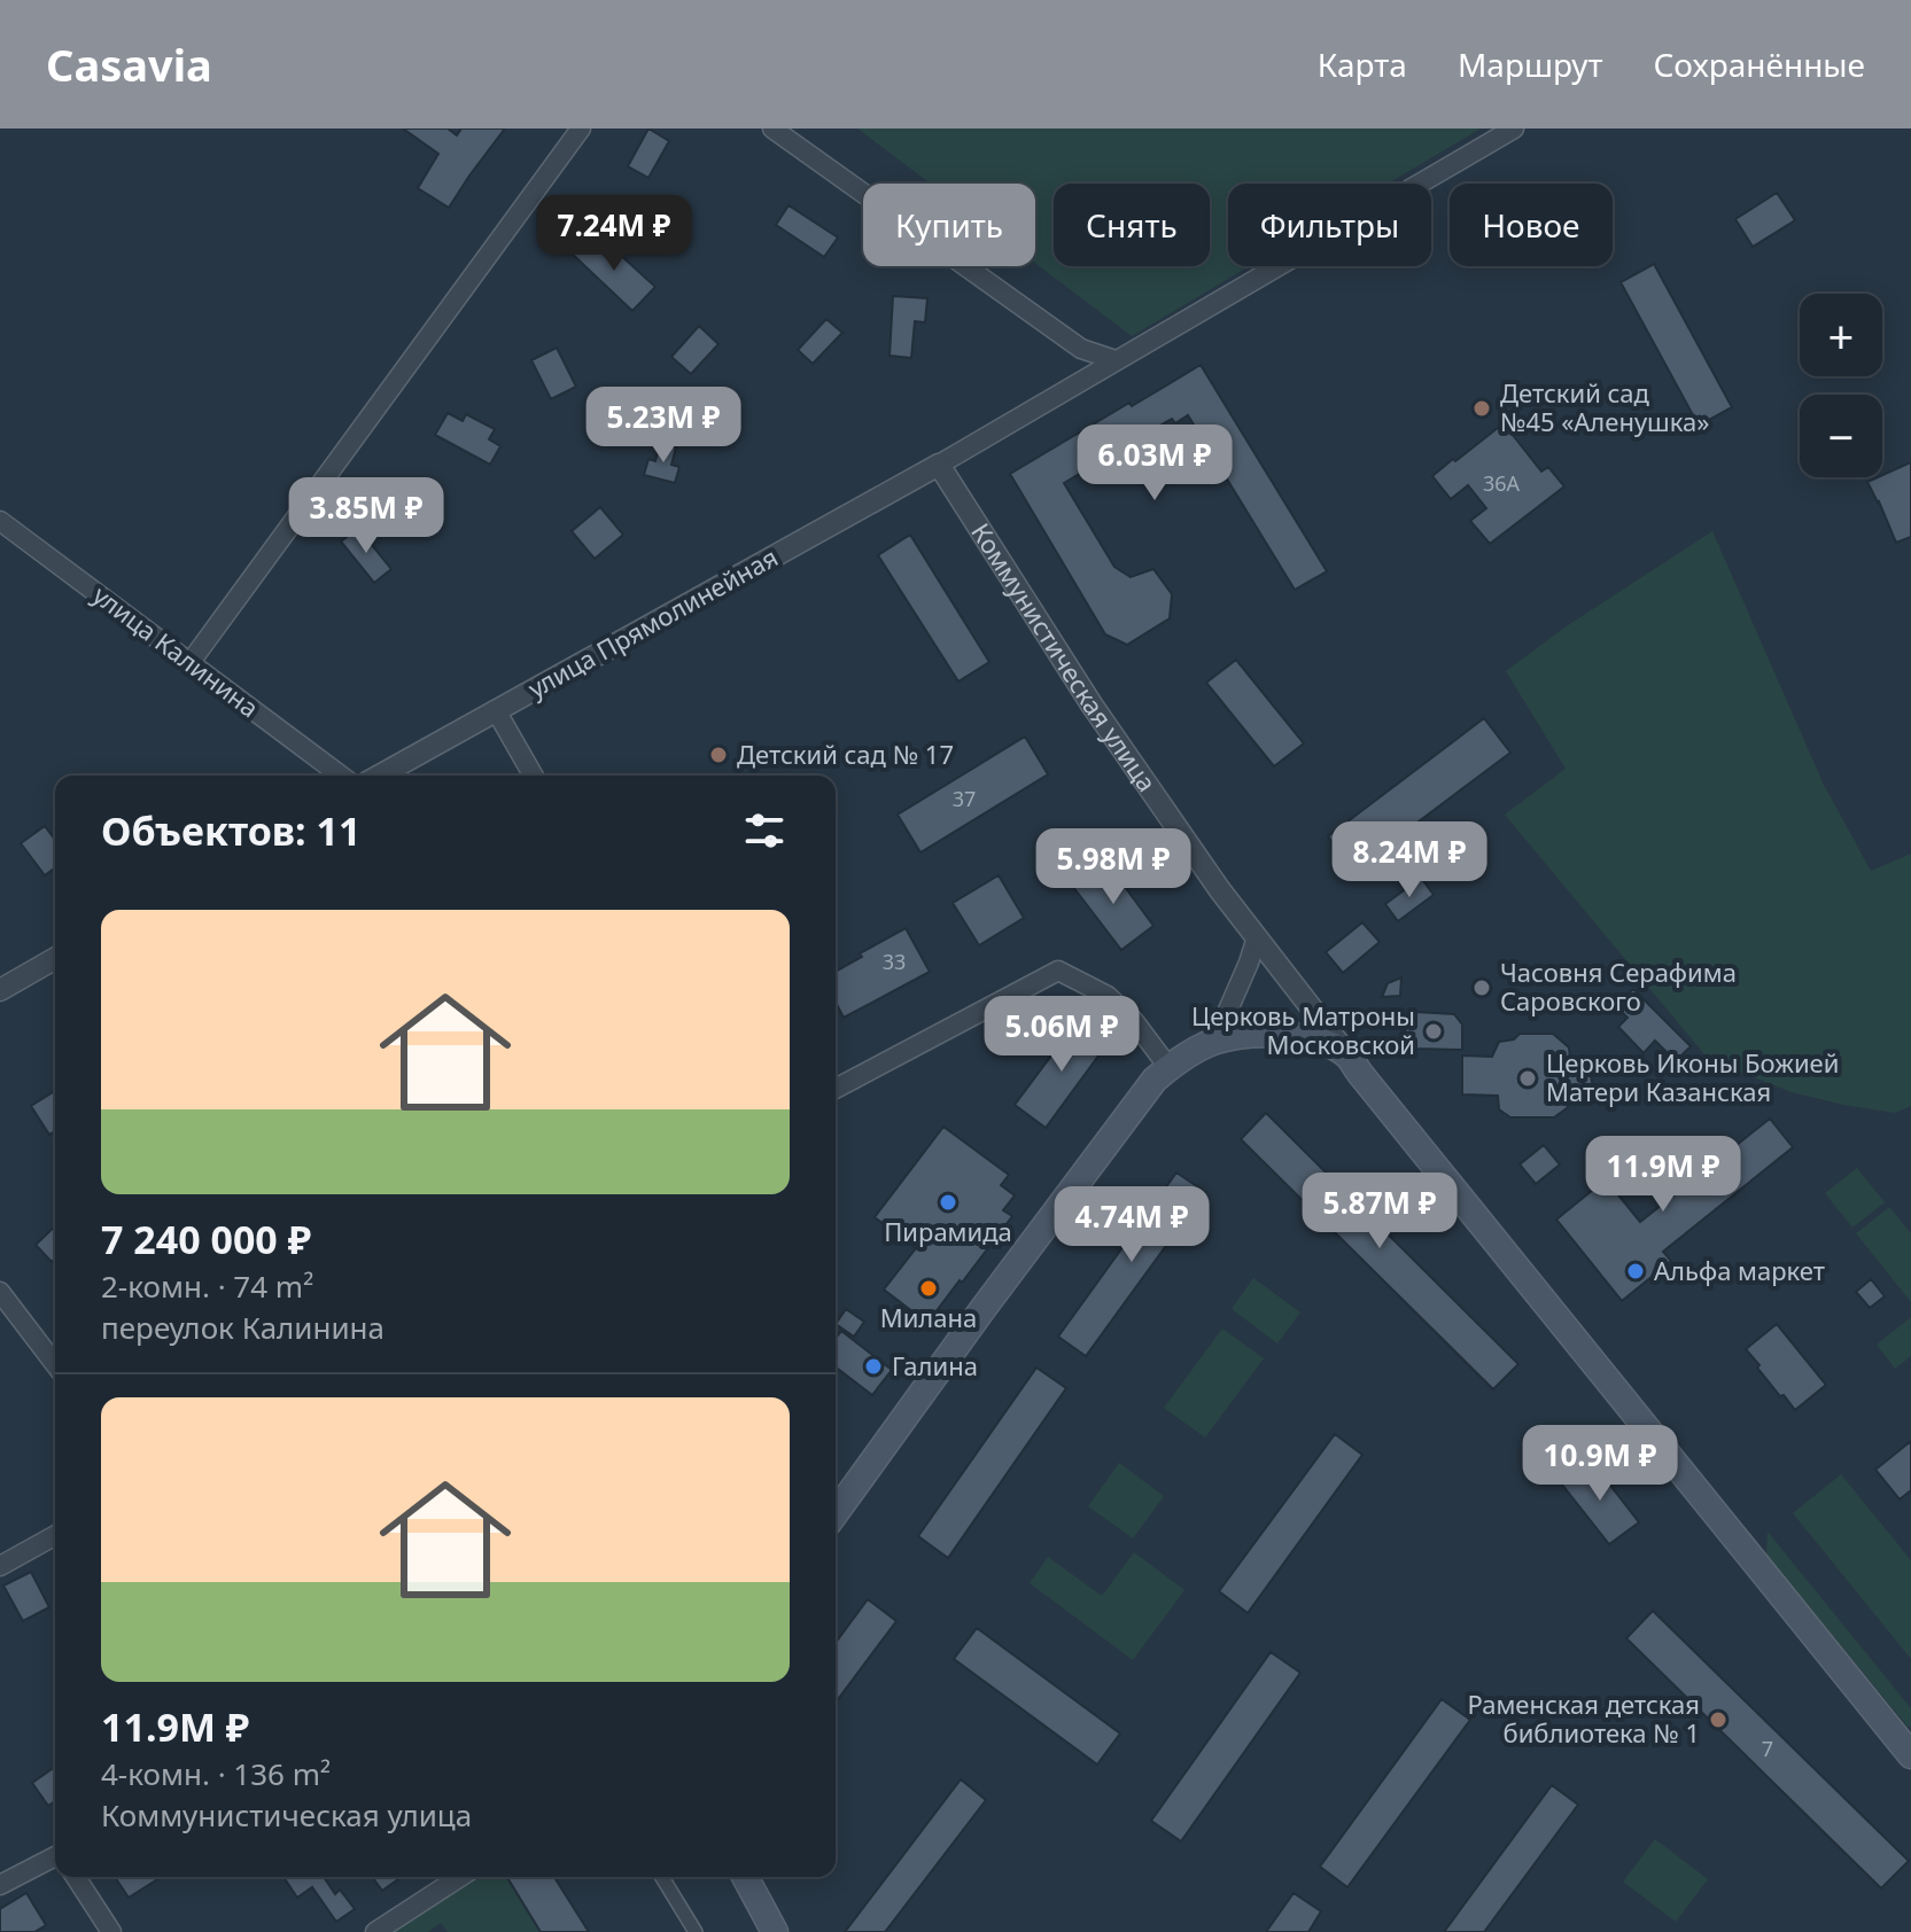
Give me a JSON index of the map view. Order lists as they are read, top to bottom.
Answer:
{
  "streets": {
    "main road": ["Коммунистическая улица"],
    "street": ["улица Прямолинейная", "улица Калинина"]
  },
  "crossings": [
    ["улица Прямолинейная", "Коммунистическая улица"]
  ],
  "places": [
    "Детский сад №45 «Аленушка»",
    "Детский сад № 17",
    "Часовня Серафима Саровского",
    "Церковь Матроны Московской",
    "Церковь Иконы Божией Матери Казанская",
    "Пирамида",
    "Альфа маркет",
    "Милана",
    "Галина",
    "Раменская детская библиотека № 1"
  ],
  "house_numbers": [
    "36А",
    "37",
    "33",
    "7"
  ],
  "page": {
    "header": "Casavia",
    "nav": ["Карта", "Маршрут", "Сохранённые"],
    "chip": [
      "Купить",
      "Снять",
      "Фильтры",
      "Новое"
    ],
    "price": [
      "7.24M ₽",
      "5.23M ₽",
      "6.03M ₽",
      "3.85M ₽",
      "8.24M ₽",
      "5.98M ₽",
      "5.06M ₽",
      "11.9M ₽",
      "5.87M ₽",
      "4.74M ₽",
      "10.9M ₽"
    ],
    "map_buttons": ["+", "−"],
    "heading": "Объектов: 11",
    "list": [
      {
        "name": "7 240 000 ₽",
        "note": "2-комн. · 74 m² · переулок Калинина"
      },
      {
        "name": "11.9M ₽",
        "note": "4-комн. · 136 m² · Коммунистическая улица"
      }
    ]
  }
}
